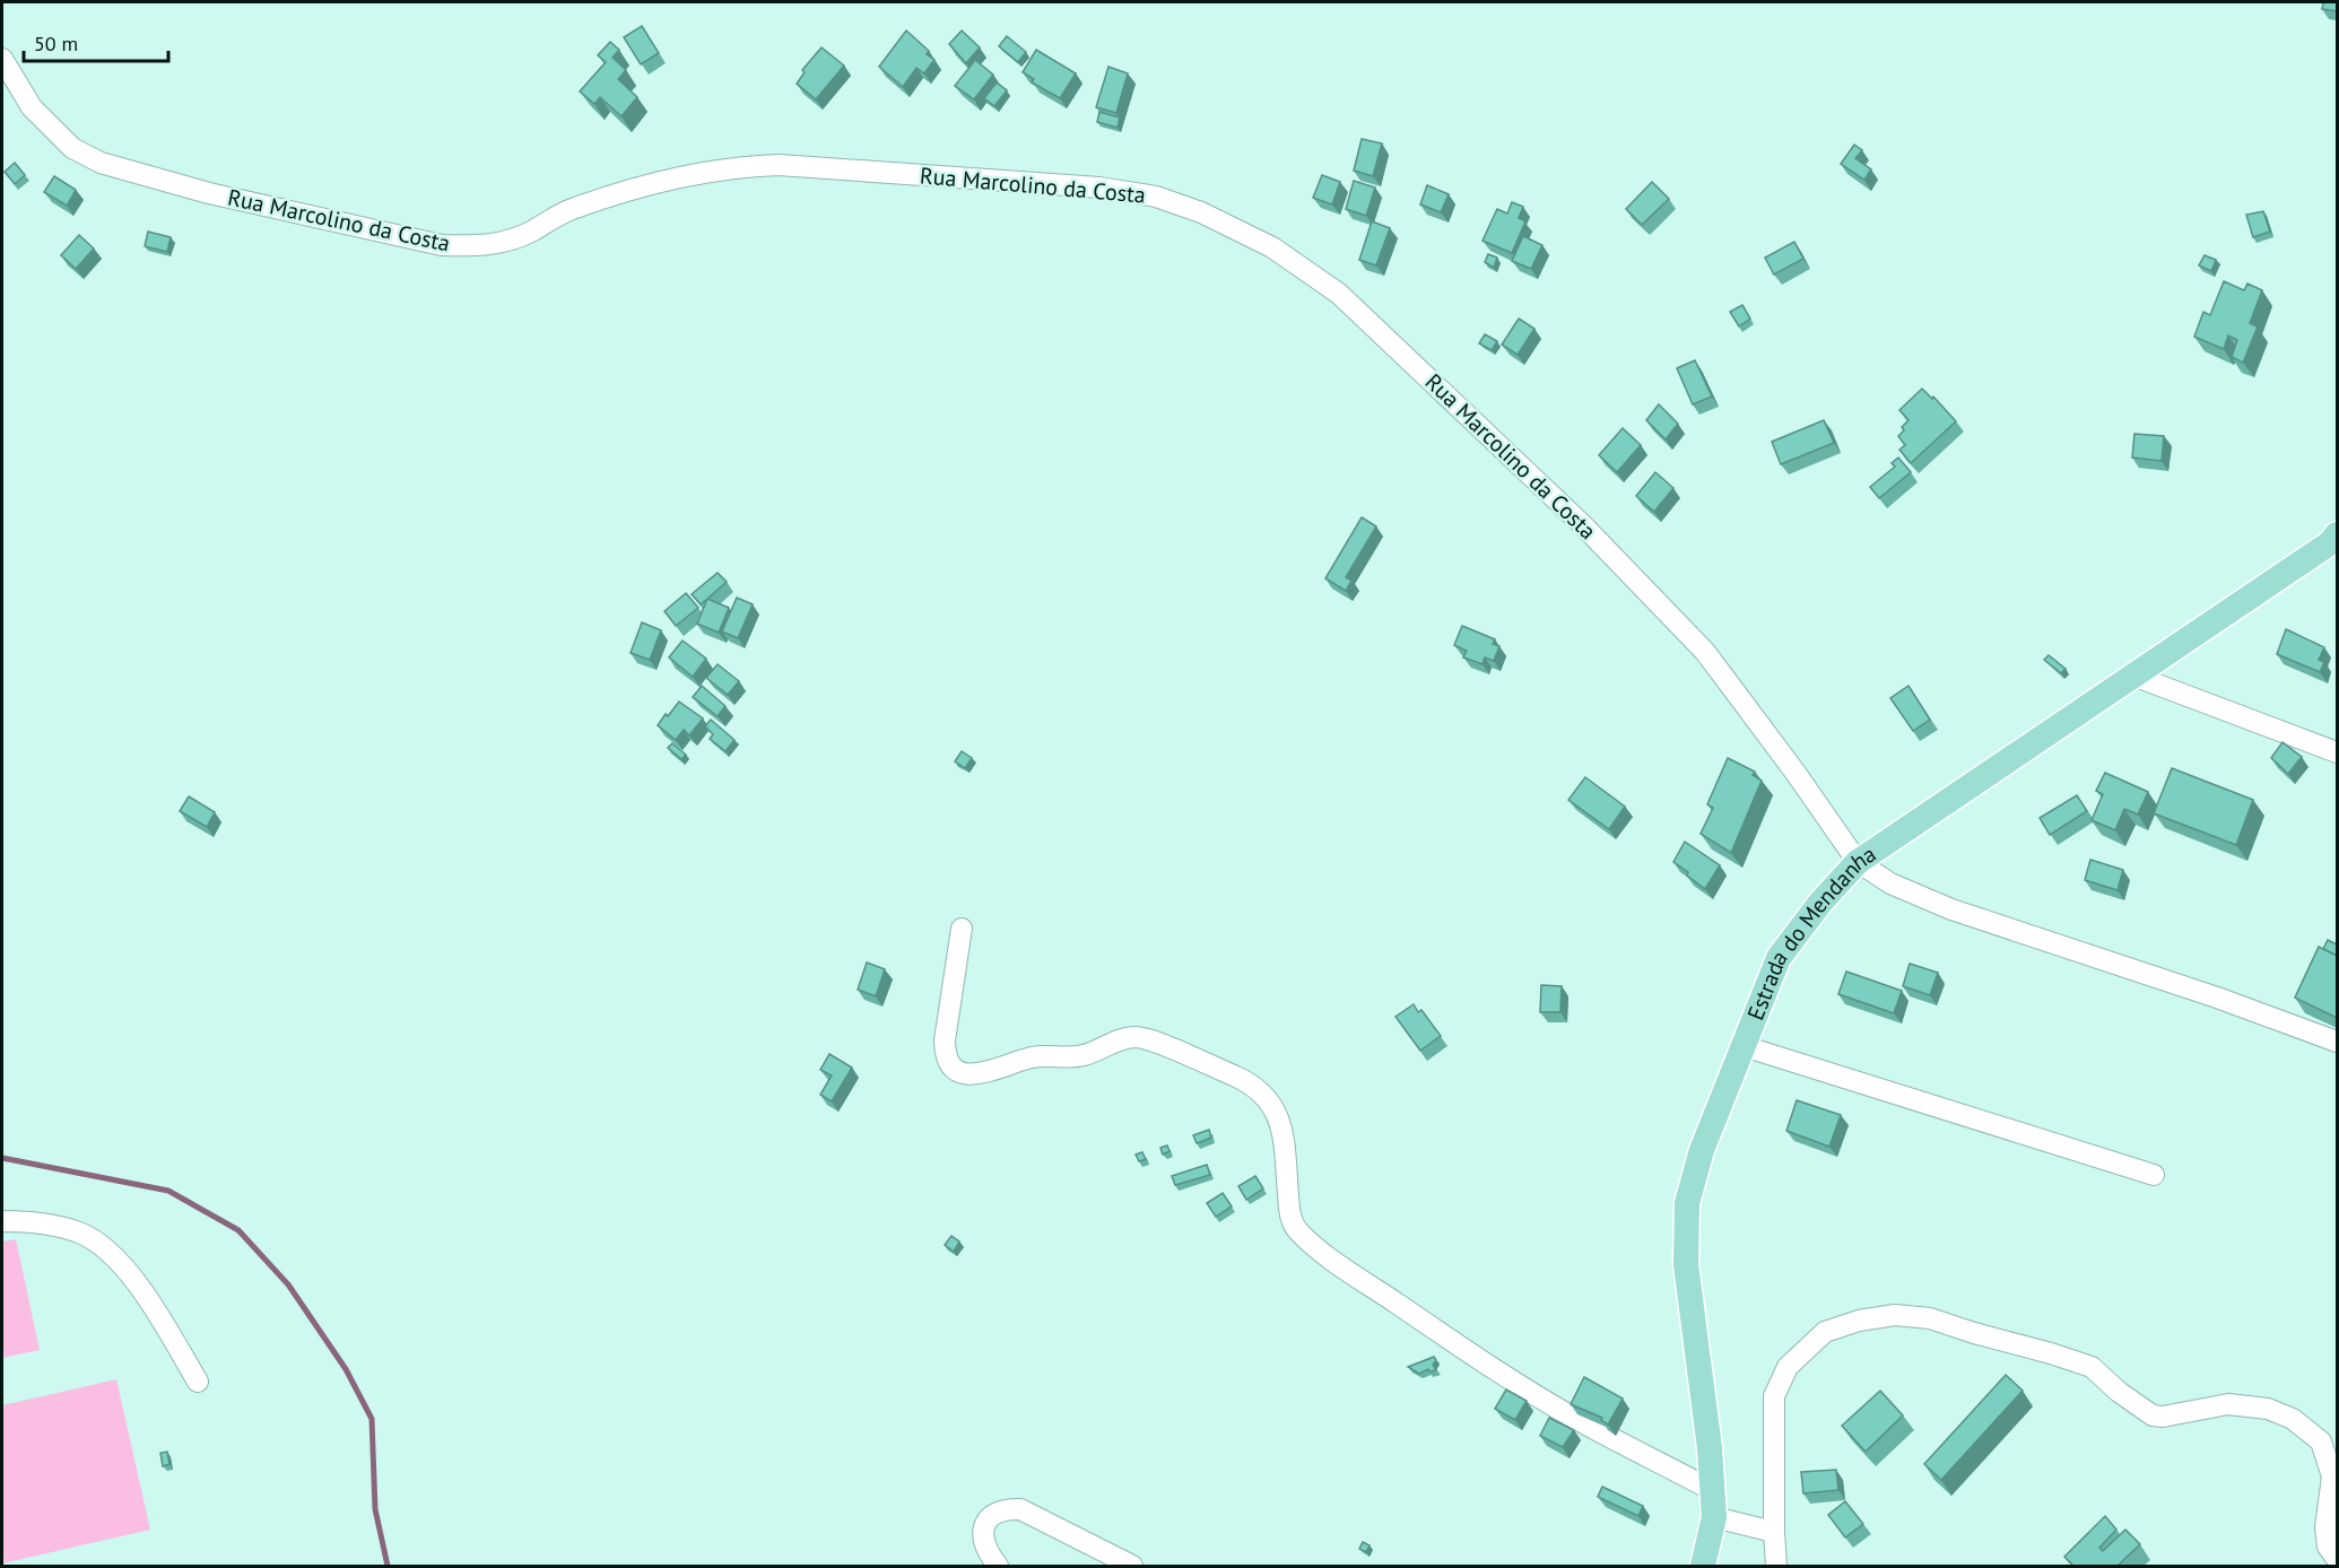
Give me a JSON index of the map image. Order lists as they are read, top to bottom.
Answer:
{
  "streets": {
    "main road": ["Estrada do Mendanha"],
    "street": ["Rua Marcolino da Costa"]
  },
  "crossings": [
    ["Rua Marcolino da Costa", "Estrada do Mendanha"]
  ],
  "scale_bar": "50 m"
}
